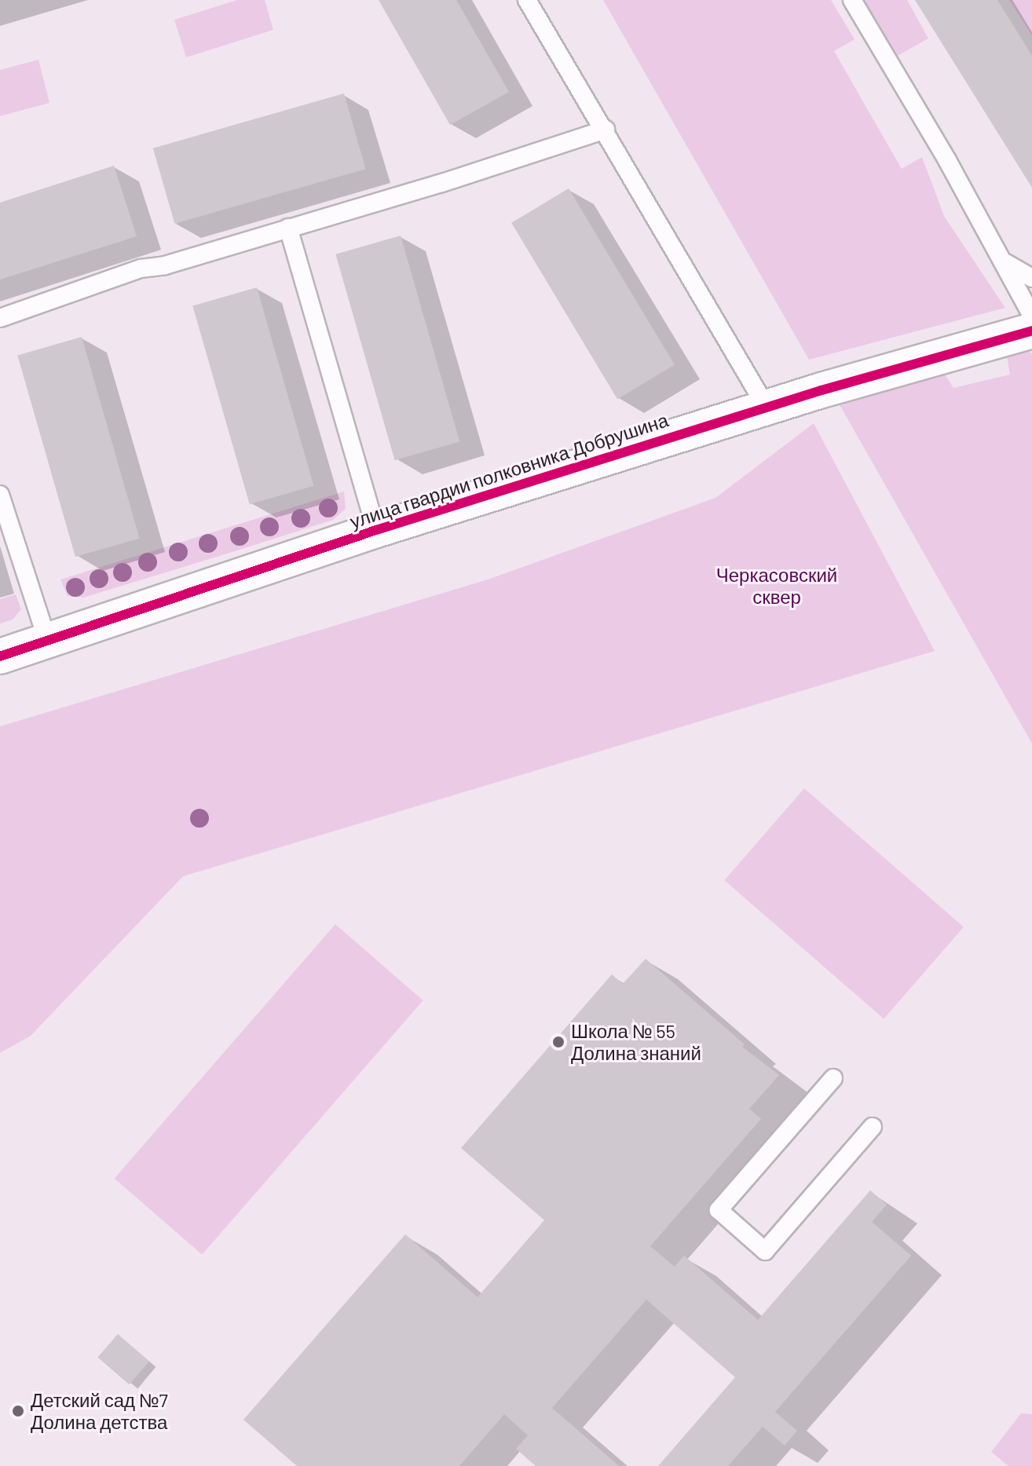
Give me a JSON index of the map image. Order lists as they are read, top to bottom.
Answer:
{
  "streets": {
    "street": ["улица гвардии полковника Добрушина"]
  },
  "parks": ["Черкасовский сквер"],
  "places": ["Школа № 55 Долина знаний", "Детский сад №7 Долина детства"]
}
